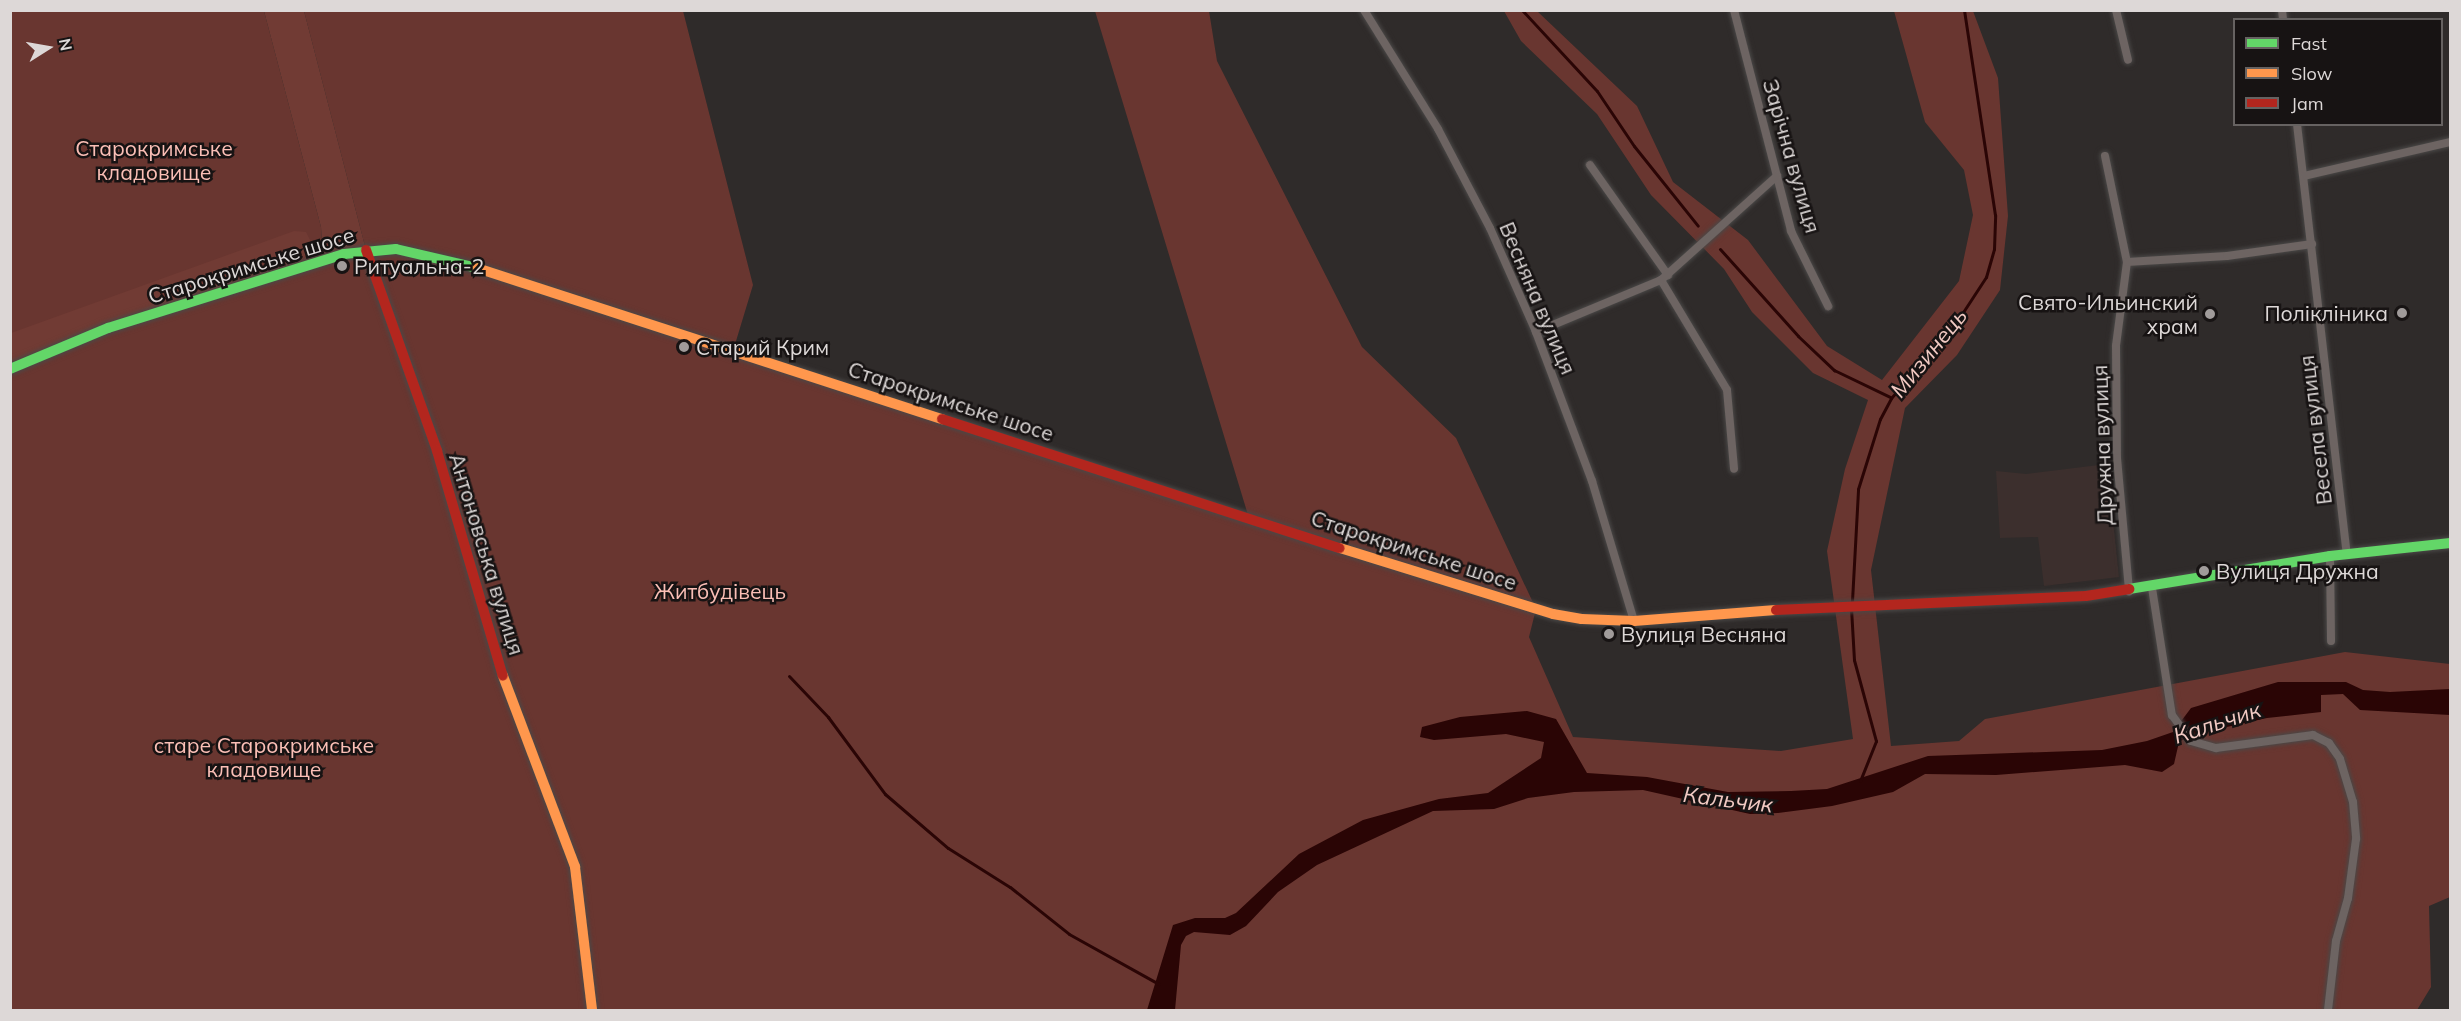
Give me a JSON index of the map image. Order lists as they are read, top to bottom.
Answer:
{
  "streets": {
    "street": [
      "Зарічна вулиця",
      "Старокримське шосе",
      "Весняна вулиця",
      "Весела вулиця",
      "Дружна вулиця",
      "Антоновська вулиця"
    ]
  },
  "crossings": [
    ["Старокримське шосе", "Весняна вулиця"],
    ["Старокримське шосе", "Весела вулиця"],
    ["Старокримське шосе", "Дружна вулиця"],
    ["Старокримське шосе", "Антоновська вулиця"]
  ],
  "water": ["Мизинець", "Кальчик"],
  "parks": ["Старокримське кладовище", "Житбудівець", "старе Старокримське кладовище"],
  "places": [
    "Ритуальна-2",
    "Полікліника",
    "Свято-Ильинский храм",
    "Старий Крим",
    "Вулиця Дружна",
    "Вулиця Весняна"
  ],
  "legend": ["Fast", "Slow", "Jam"],
  "north": "right"
}
